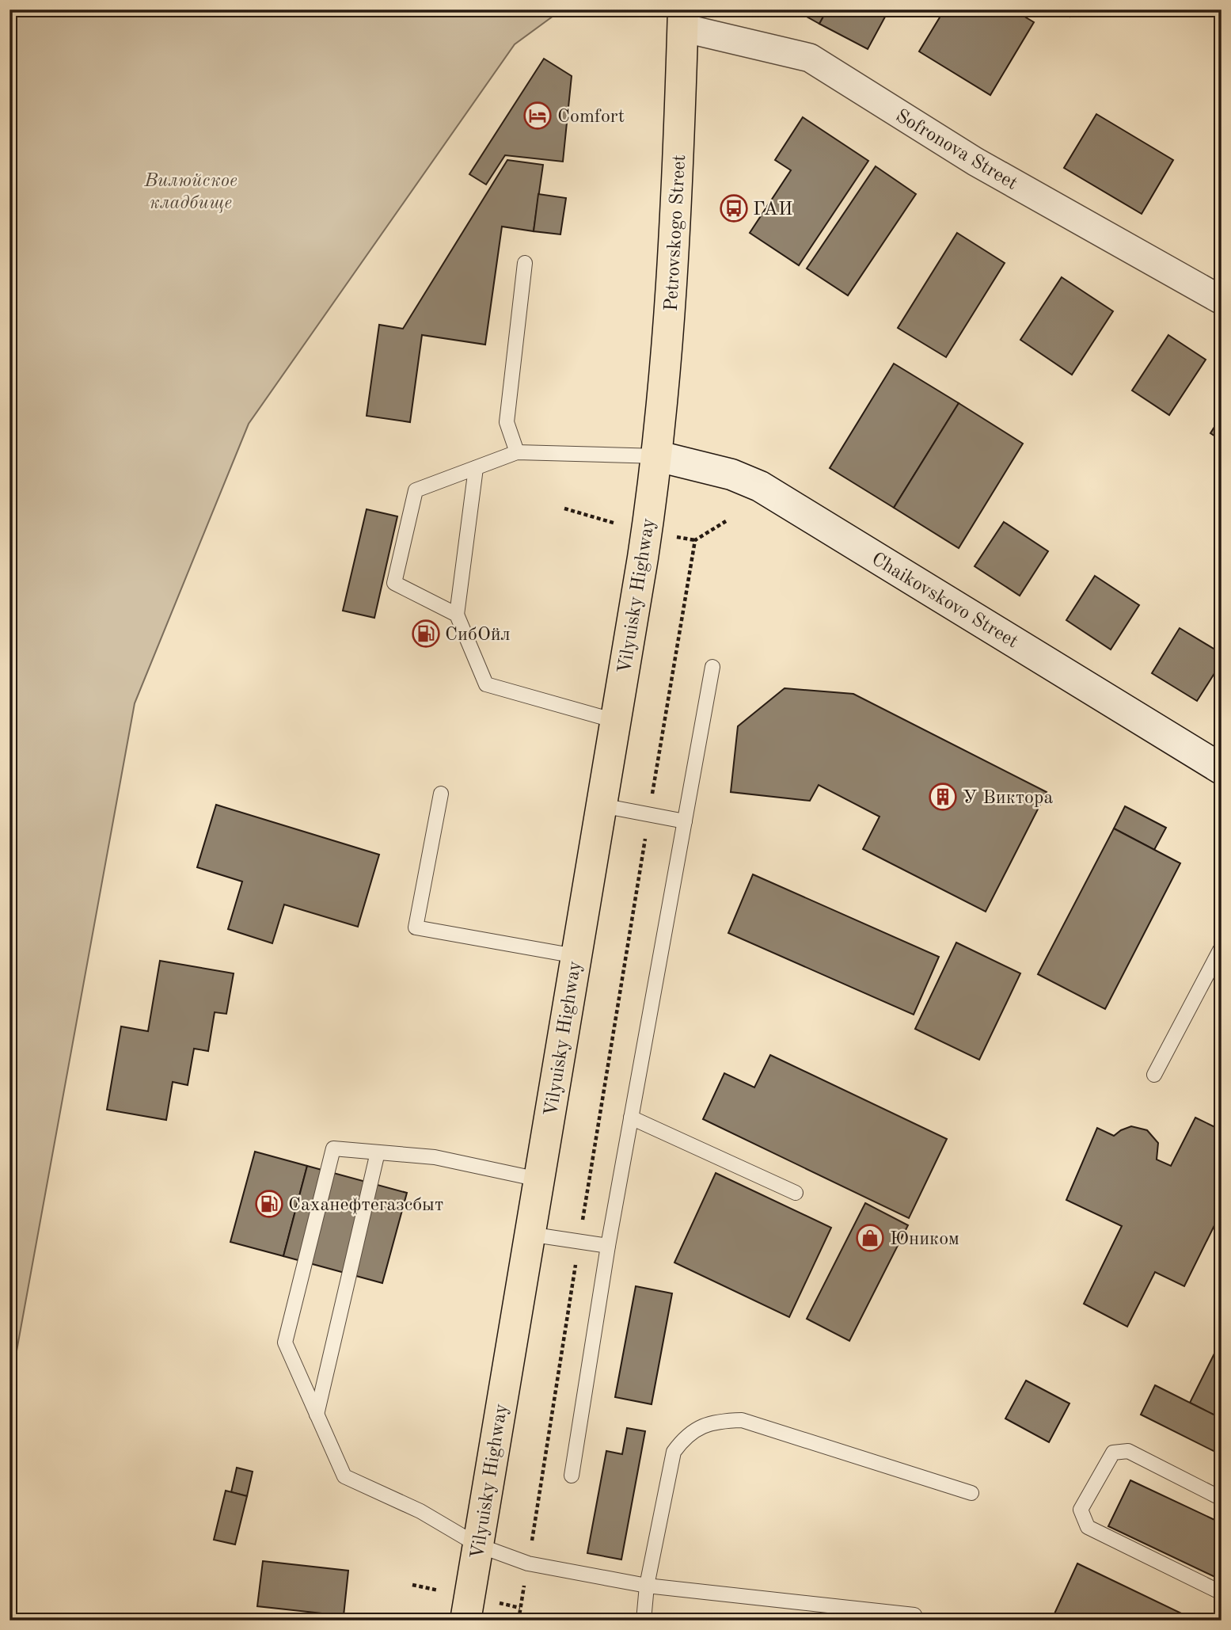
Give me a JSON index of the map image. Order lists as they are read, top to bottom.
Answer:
{
  "streets": {
    "main road": ["Petrovskogo Street", "Vilyuisky Highway", "Chaikovskovo Street"],
    "street": ["Sofronova Street"]
  },
  "crossings": [
    ["Sofronova Street", "Petrovskogo Street"],
    ["Petrovskogo Street", "Vilyuisky Highway"],
    ["Petrovskogo Street", "Chaikovskovo Street"],
    ["Vilyuisky Highway", "Chaikovskovo Street"]
  ],
  "parks": ["Вилюйское кладбище"],
  "places": {
    "hotel": ["Comfort"],
    "bus stop": ["ГАИ"],
    "fuel station": ["СибОйл", "Саханефтегазсбыт"],
    "building": ["У Виктора"],
    "shop": ["Юником"]
  }
}
